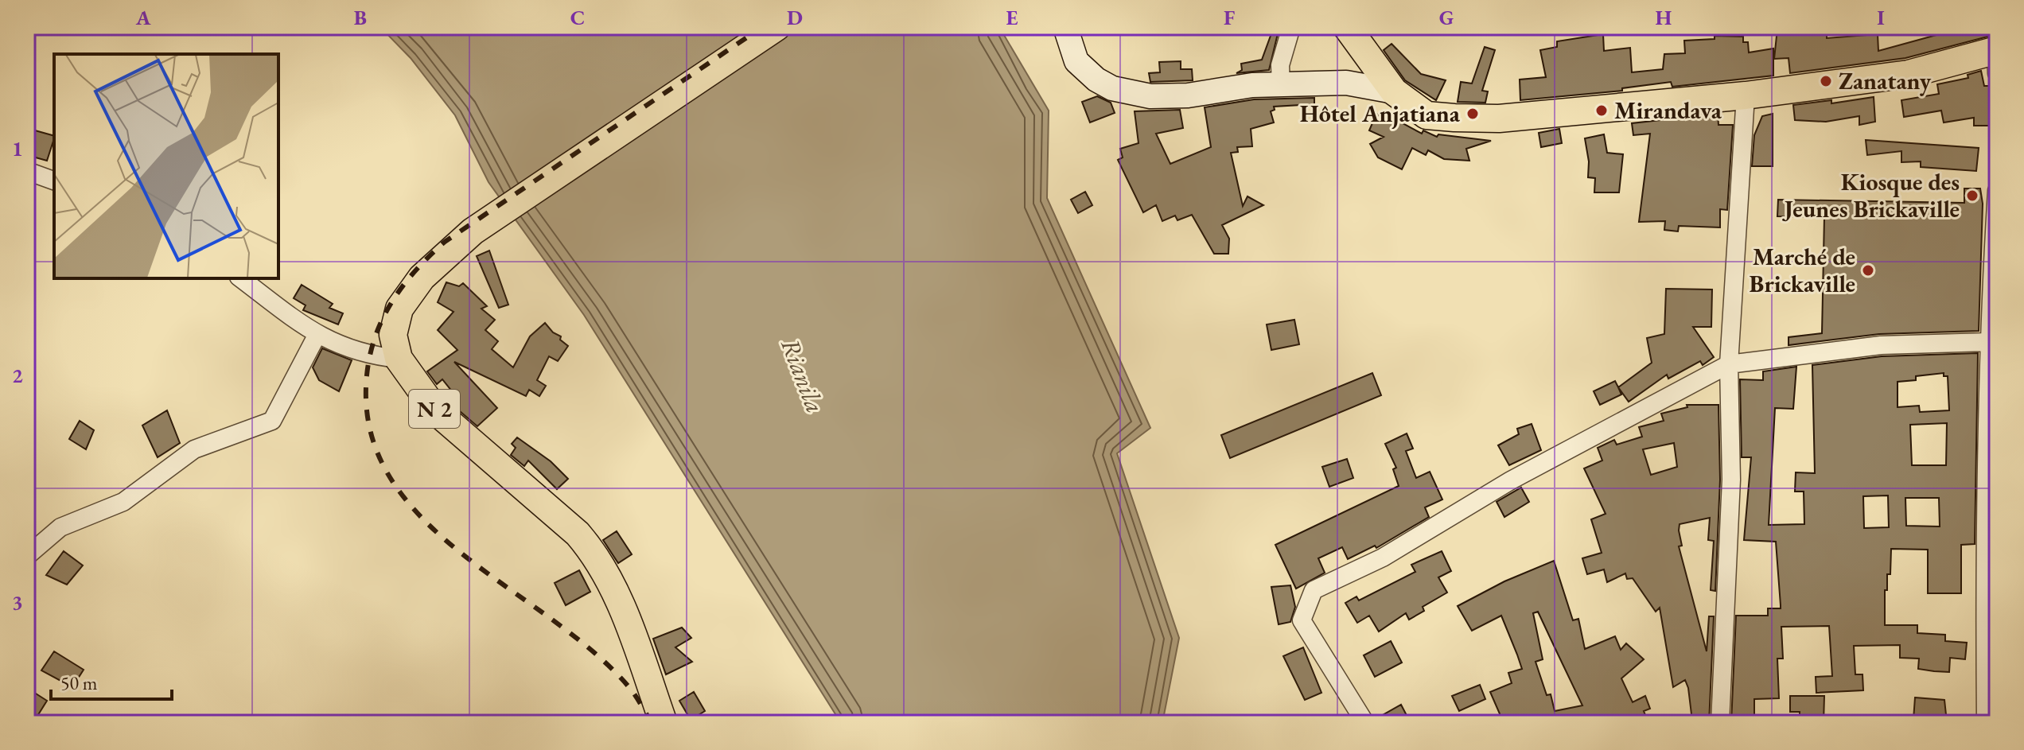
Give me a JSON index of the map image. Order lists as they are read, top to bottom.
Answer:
{
  "streets": {
    "main road": ["N 2"]
  },
  "water": ["Rianila"],
  "places": [
    "Zanatany",
    "Mirandava",
    "Hôtel Anjatiana",
    "Kiosque des Jeunes Brickaville",
    "Marché de Brickaville"
  ],
  "scale_bar": "50 m",
  "grid": {
    "columns": [
      "A",
      "B",
      "C",
      "D",
      "E",
      "F",
      "G",
      "H",
      "I"
    ],
    "rows": ["1", "2", "3"]
  }
}
